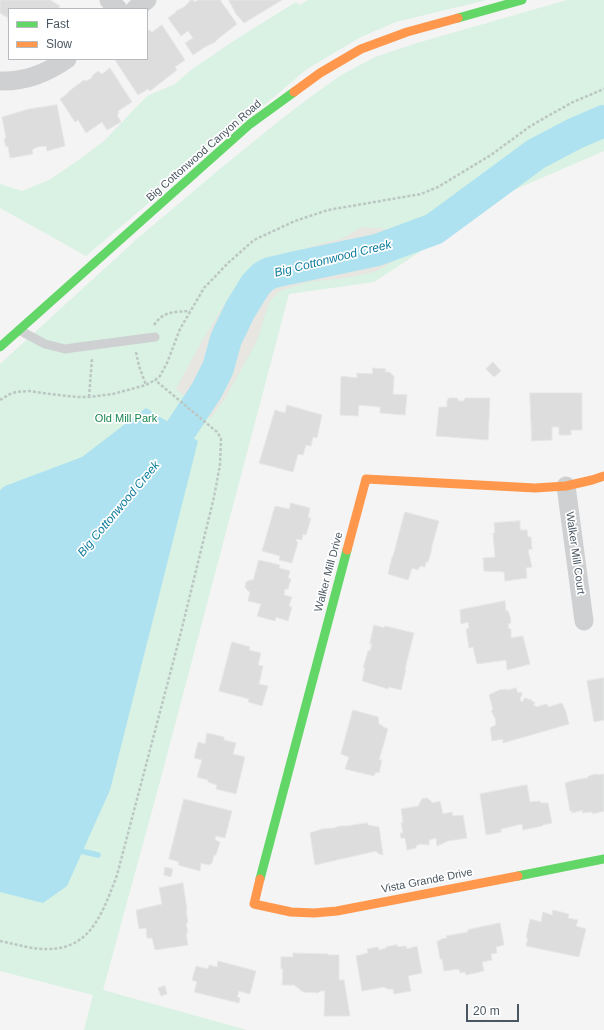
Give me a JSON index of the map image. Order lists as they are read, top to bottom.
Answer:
{
  "streets": {
    "street": [
      "Big Cottonwood Canyon Road",
      "Walker Mill Court",
      "Walker Mill Drive",
      "Vista Grande Drive"
    ]
  },
  "crossings": [
    ["Walker Mill Court", "Walker Mill Drive"],
    ["Walker Mill Drive", "Vista Grande Drive"]
  ],
  "water": ["Big Cottonwood Creek"],
  "parks": ["Old Mill Park"],
  "legend": ["Fast", "Slow"],
  "scale_bar": "20 m"
}
